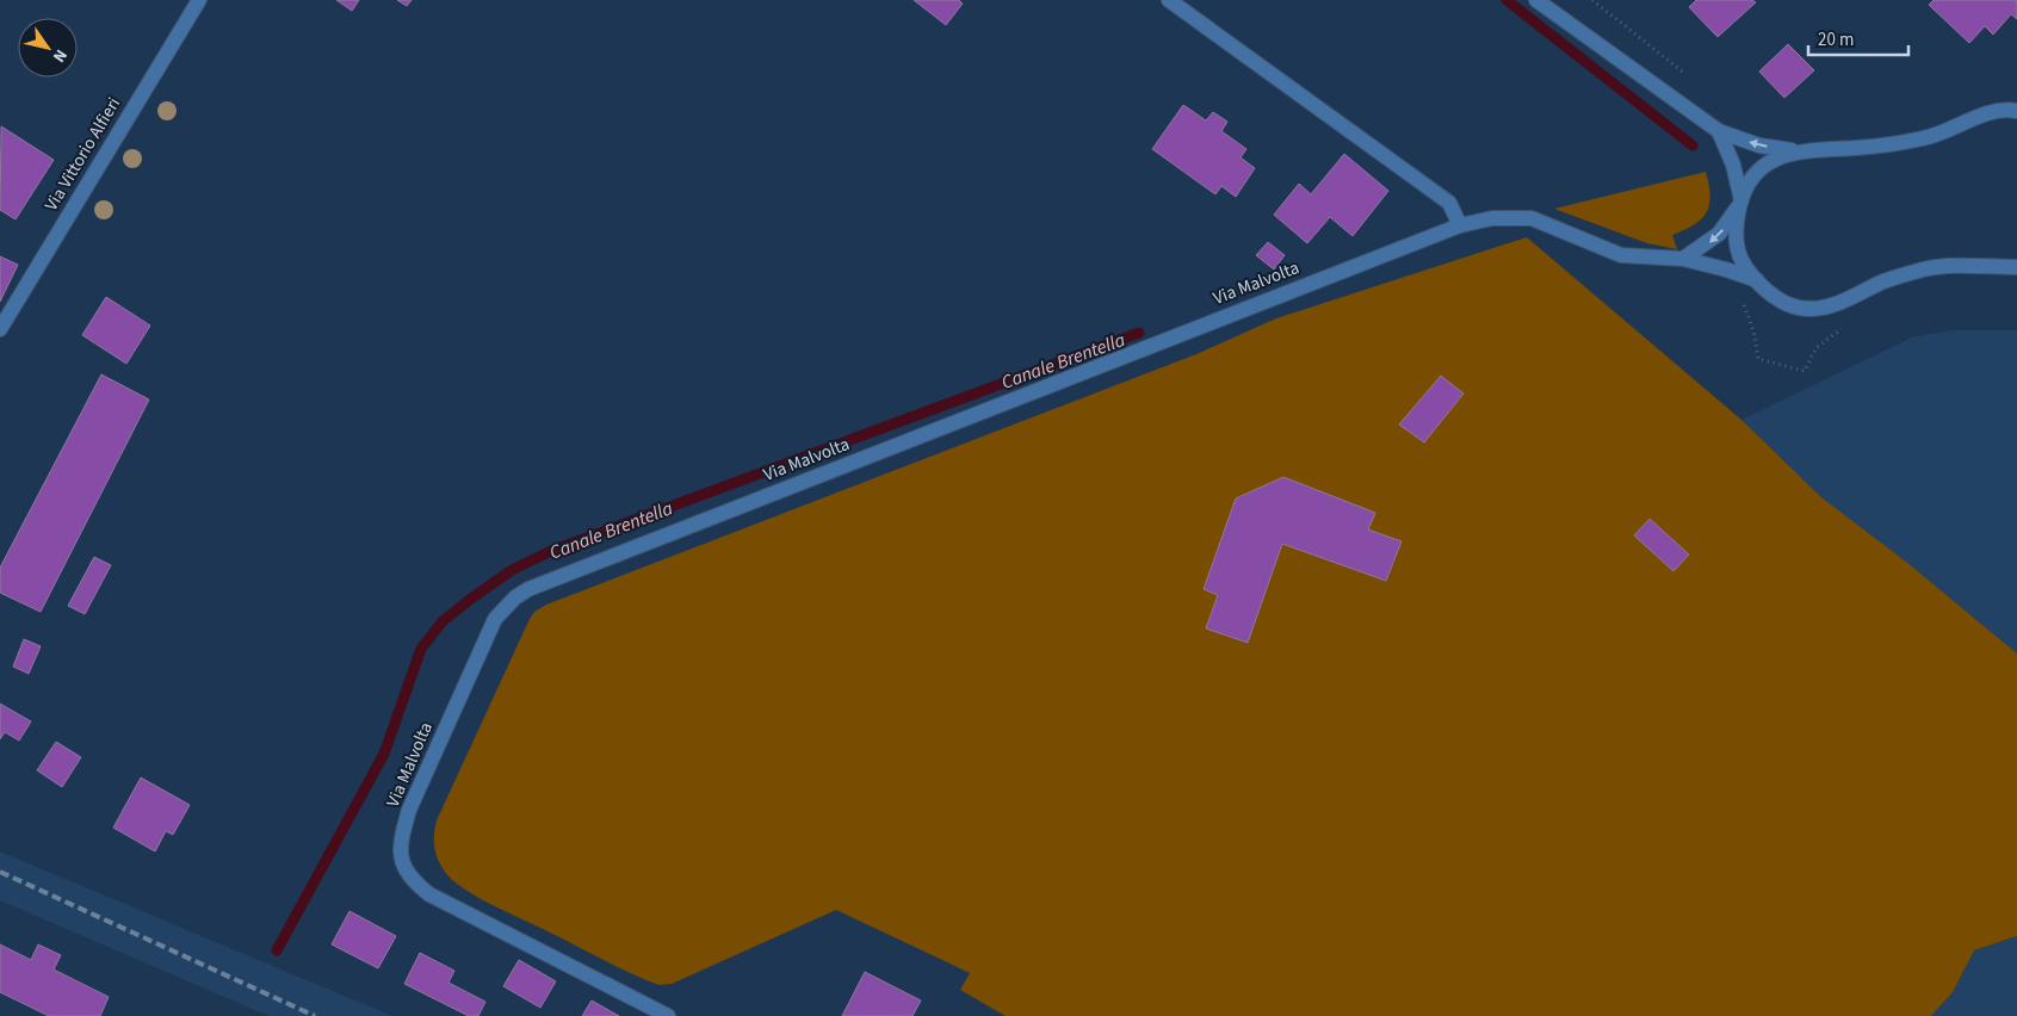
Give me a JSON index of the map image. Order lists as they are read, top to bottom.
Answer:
{
  "streets": {
    "street": ["Via Vittorio Alfieri", "Via Malvolta"]
  },
  "water": ["Canale Brentella"],
  "scale_bar": "20 m",
  "north": "bottom right"
}
